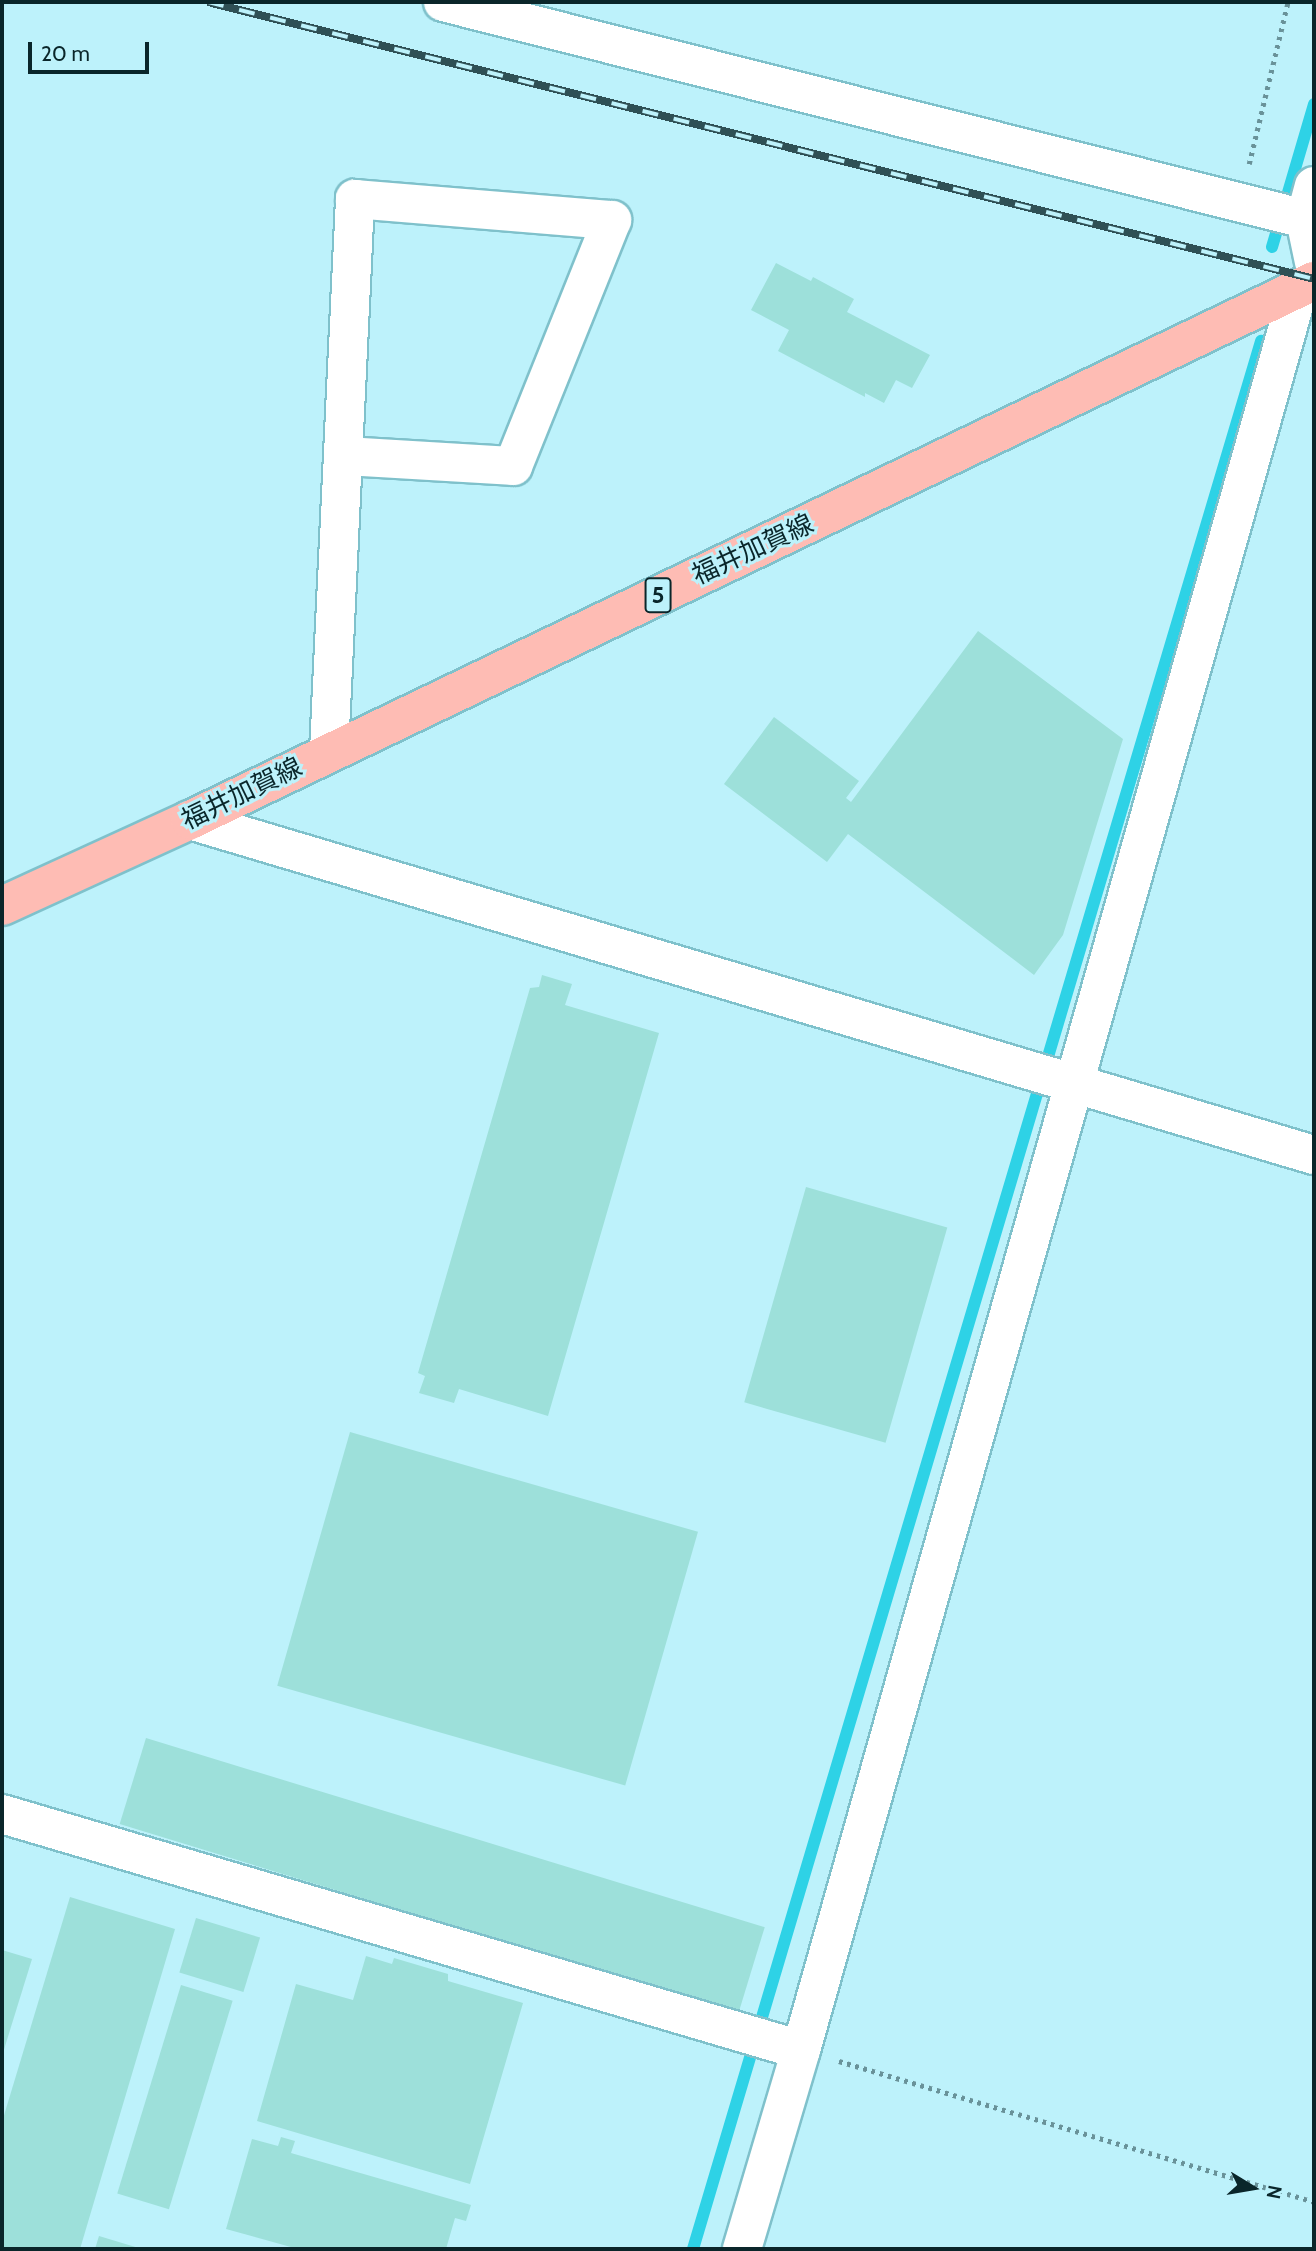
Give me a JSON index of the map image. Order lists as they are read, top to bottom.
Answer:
{
  "streets": {
    "main road": ["福井加賀線", "5"]
  },
  "scale_bar": "20 m",
  "north": "right"
}
